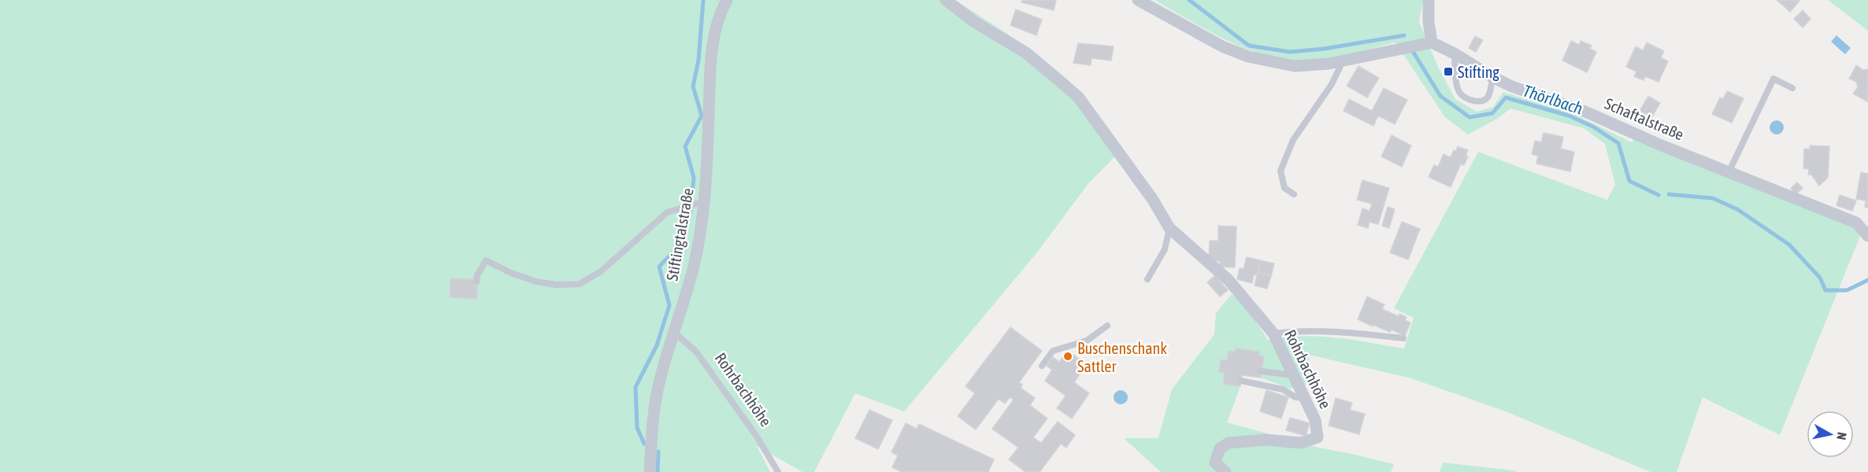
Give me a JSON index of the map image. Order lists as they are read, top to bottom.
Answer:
{
  "streets": {
    "street": ["Schaftalstraße", "Stiftingtalstraße", "Rohrbachhöhe"]
  },
  "crossings": [
    ["Stiftingtalstraße", "Rohrbachhöhe"]
  ],
  "water": ["Thörlbach"],
  "places": {
    "transit": ["Stifting"],
    "other": ["Buschenschank Sattler"]
  },
  "north": "right"
}
